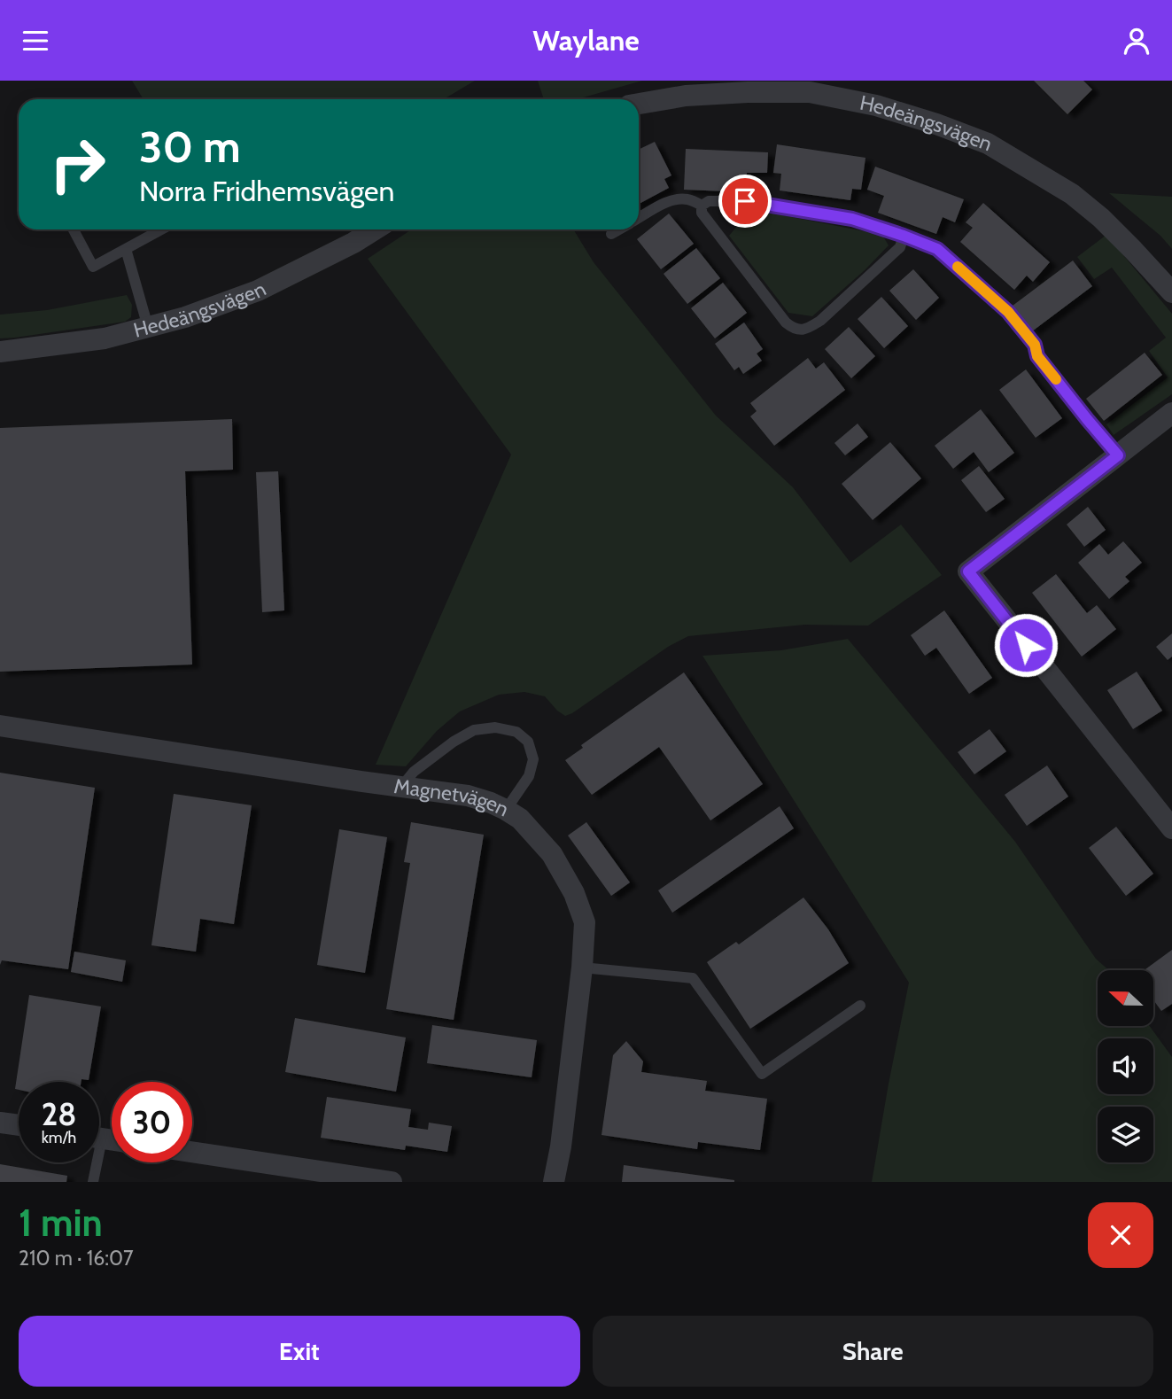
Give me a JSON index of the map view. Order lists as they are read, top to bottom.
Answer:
{
  "streets": {
    "street": ["Hedeängsvägen", "Magnetvägen"]
  },
  "north": "left",
  "page": {
    "header": "Waylane",
    "turn": ["30 m", "Norra Fridhemsvägen"],
    "speed": "28 km/h",
    "limit": "30",
    "heading": ["1 min", "210 m · 16:07"],
    "buttons": ["Exit", "Share"]
  }
}
